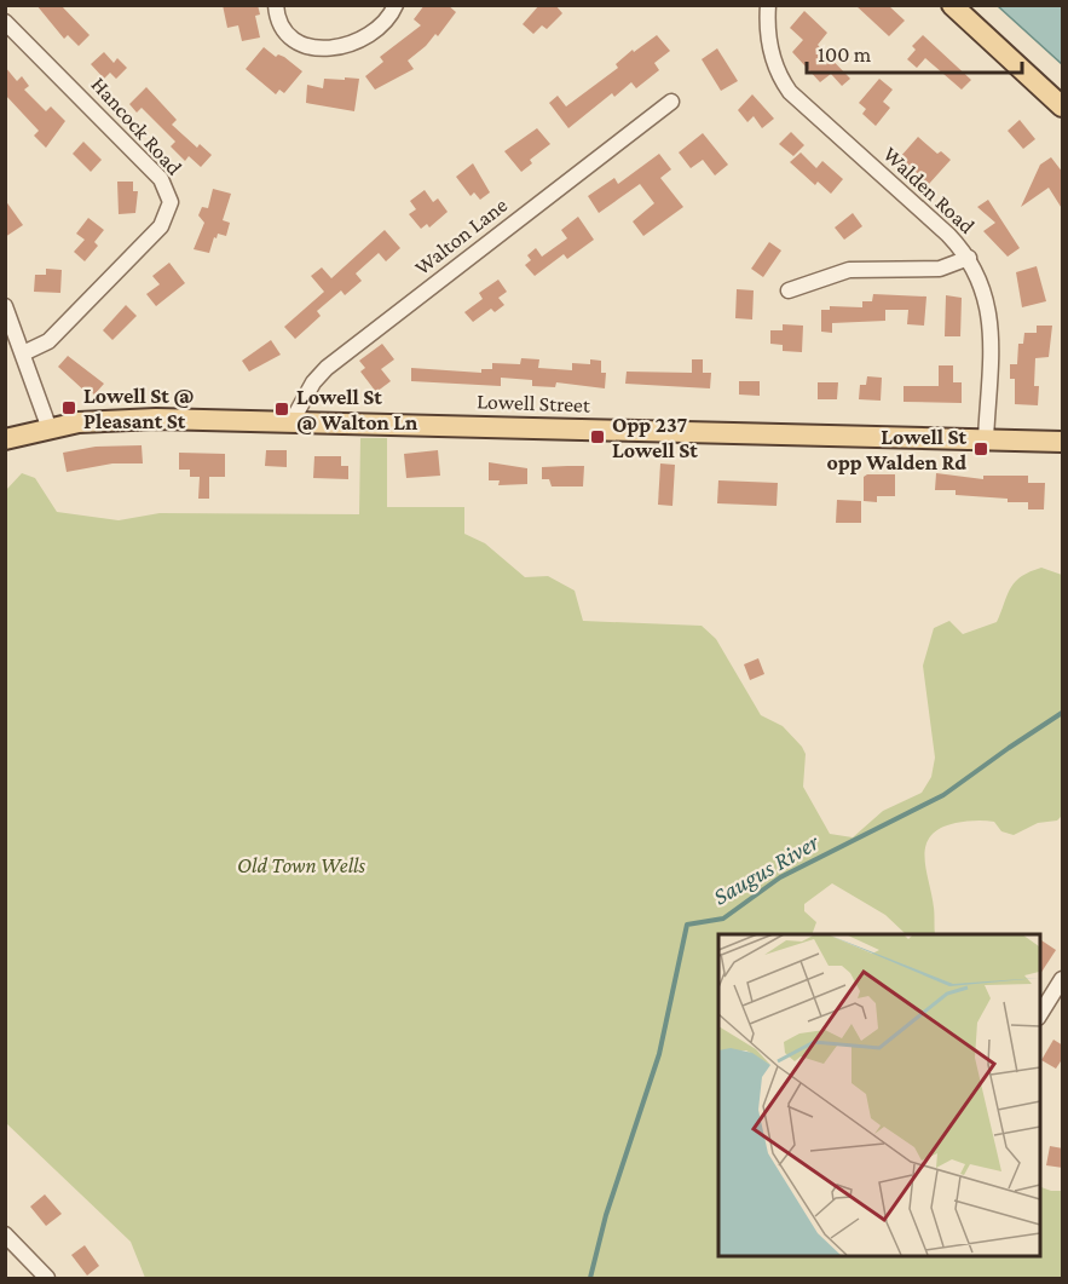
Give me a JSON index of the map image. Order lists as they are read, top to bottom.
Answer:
{
  "streets": {
    "main road": ["Lowell Street"],
    "street": ["Hancock Road", "Walden Road", "Walton Lane"]
  },
  "crossings": [
    ["Walden Road", "Lowell Street"],
    ["Walton Lane", "Lowell Street"]
  ],
  "water": ["Saugus River"],
  "parks": ["Old Town Wells"],
  "places": {
    "transit": [
      "Lowell St @ Pleasant St",
      "Lowell St @ Walton Ln",
      "Opp 237 Lowell St",
      "Lowell St opp Walden Rd"
    ]
  },
  "scale_bar": "100 m"
}
